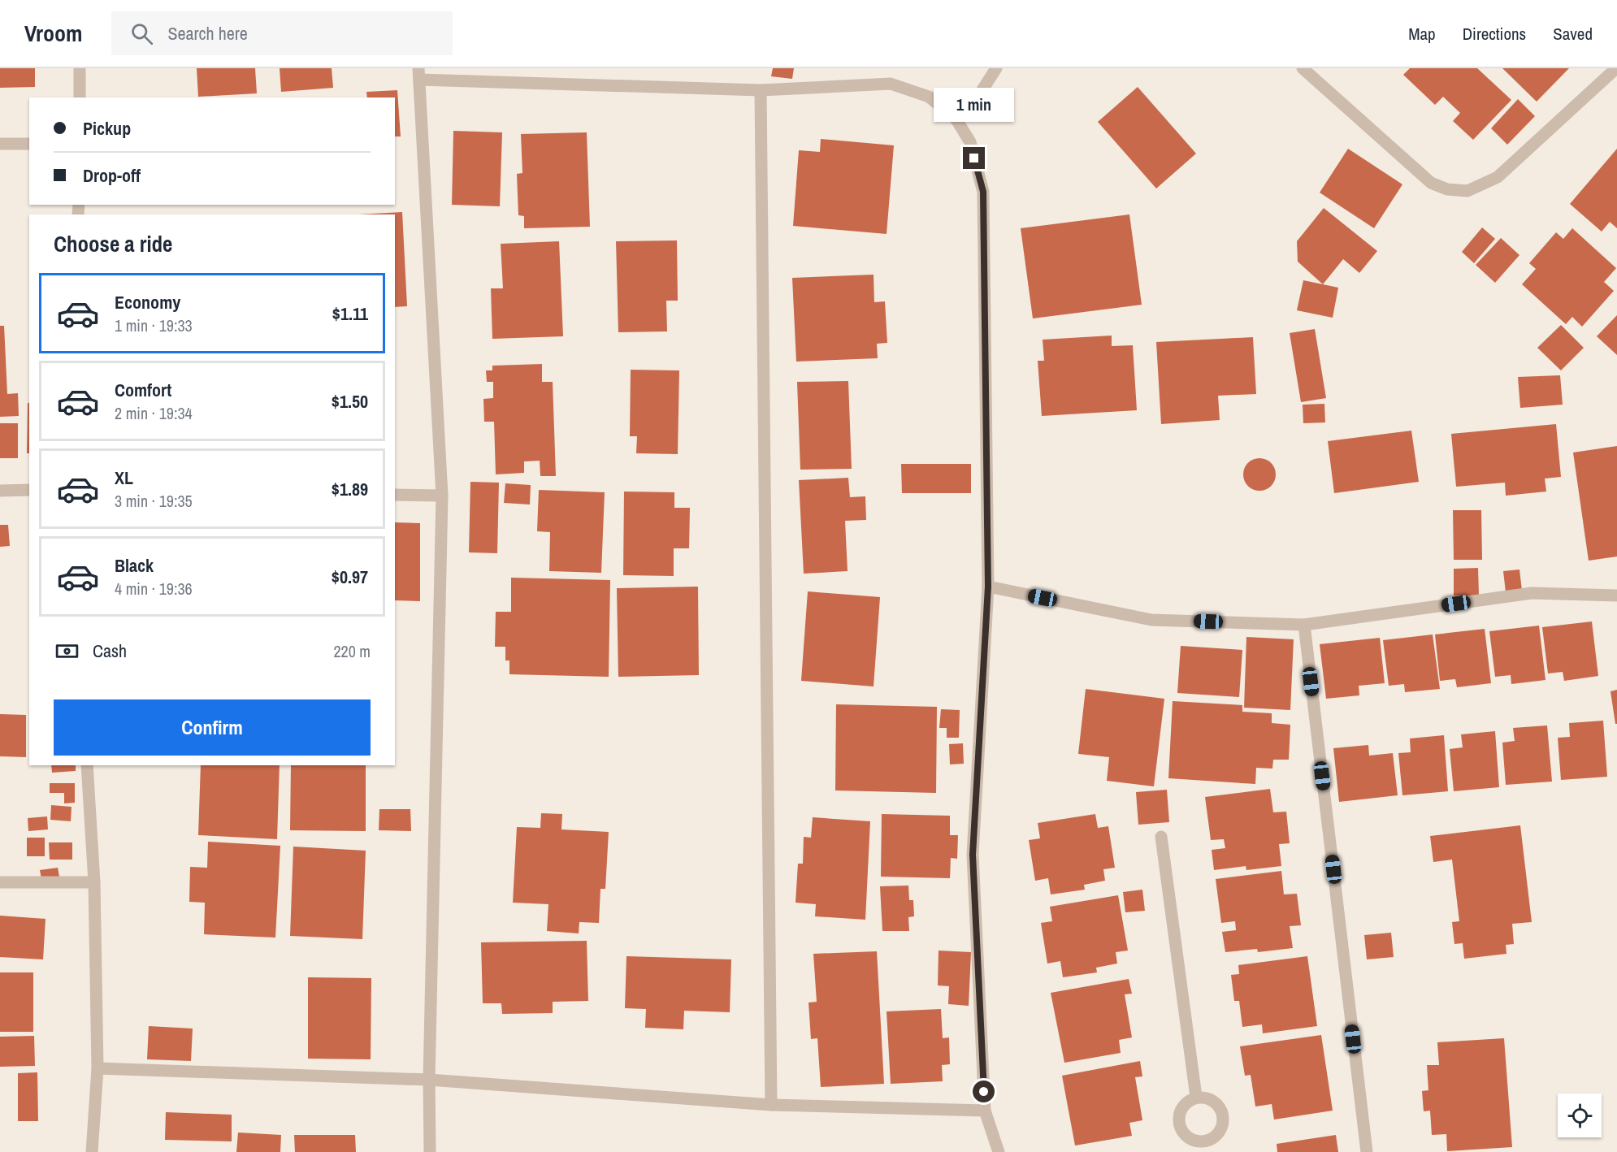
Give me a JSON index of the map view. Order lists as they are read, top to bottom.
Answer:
{
  "page": {
    "header": "Vroom",
    "search": "Search here",
    "nav": ["Map", "Directions", "Saved"],
    "bubble": "1 min",
    "banner": ["Pickup", "Drop-off"],
    "heading": "Choose a ride",
    "list": [
      {
        "name": "Economy",
        "note": "1 min · 19:33",
        "value": "$1.11"
      },
      {
        "name": "Comfort",
        "note": "2 min · 19:34",
        "value": "$1.50"
      },
      {
        "name": "XL",
        "note": "3 min · 19:35",
        "value": "$1.89"
      },
      {
        "name": "Black",
        "note": "4 min · 19:36",
        "value": "$0.97"
      }
    ],
    "pay": ["Cash", "220 m"],
    "buttons": "Confirm"
  }
}
